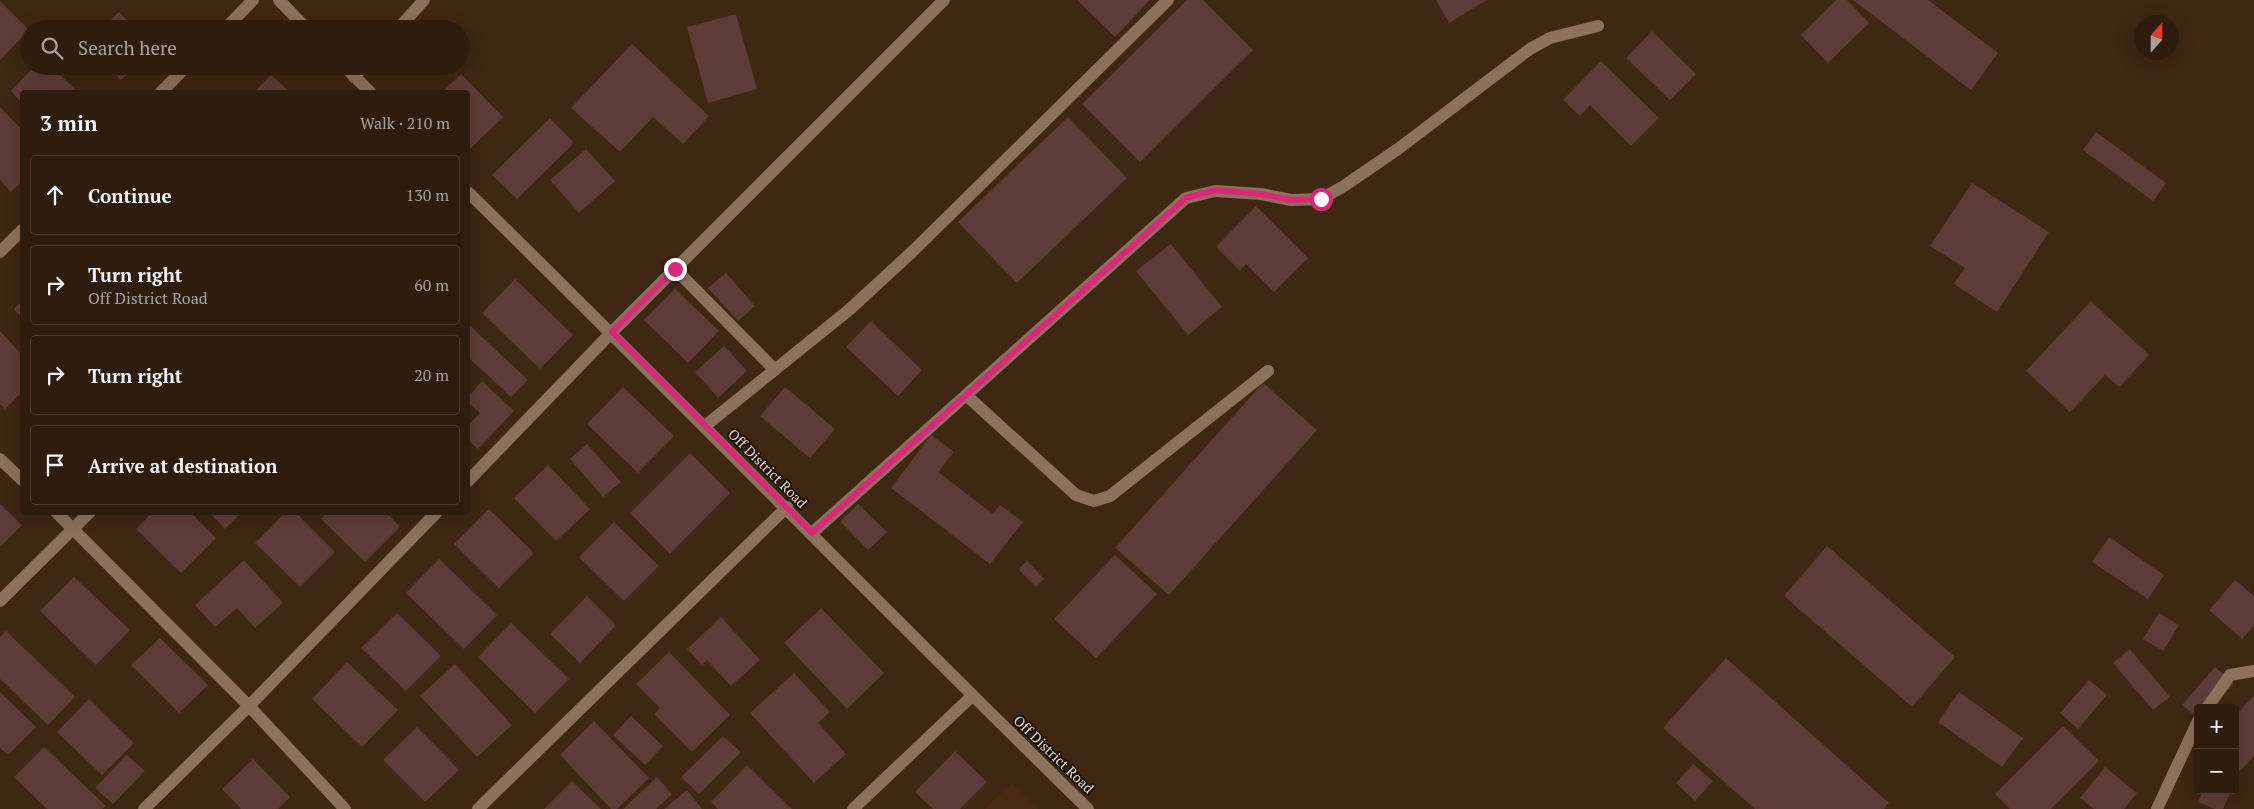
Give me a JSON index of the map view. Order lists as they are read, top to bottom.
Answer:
{
  "streets": {
    "street": ["Off District Road"]
  },
  "north": "top",
  "page": {
    "search": "Search here",
    "heading": ["3 min", "Walk · 210 m"],
    "list": [
      ["Continue", "130 m"],
      ["Turn right", "Off District Road", "60 m"],
      ["Turn right", "20 m"],
      "Arrive at destination"
    ],
    "map_buttons": ["+", "−"]
  }
}
